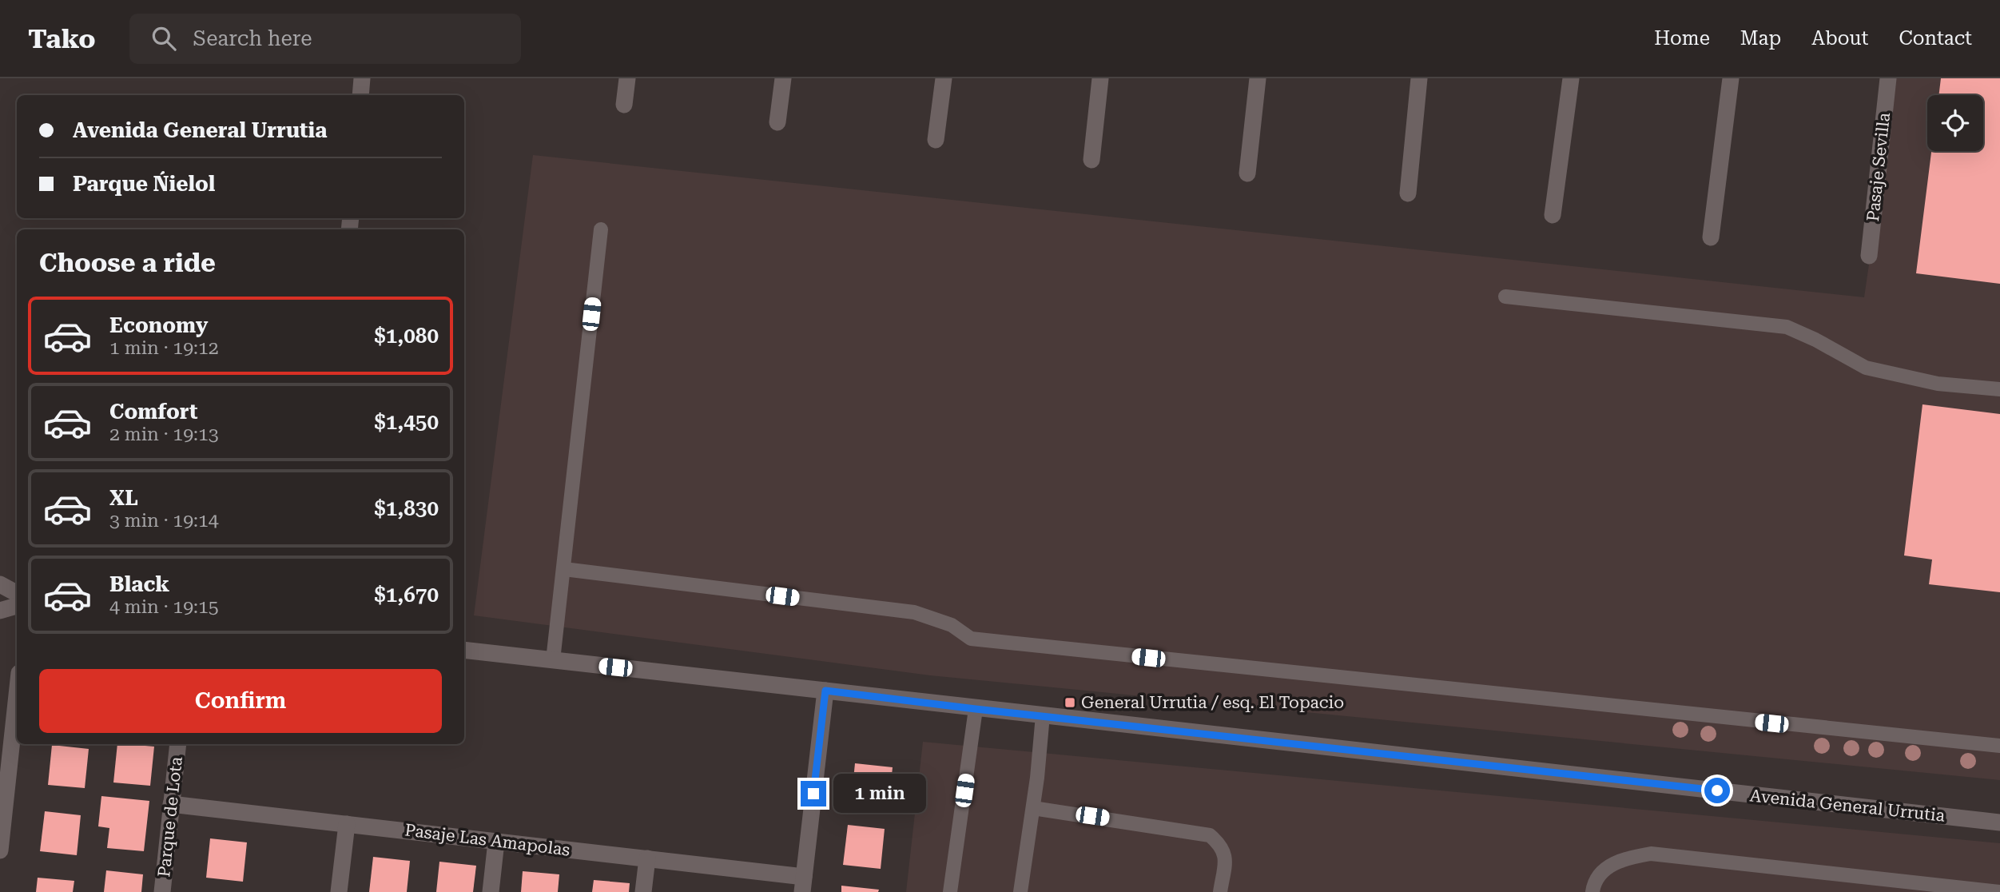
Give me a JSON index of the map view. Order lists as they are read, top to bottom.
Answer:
{
  "streets": {
    "street": [
      "Pasaje Sevilla",
      "Avenida General Urrutia",
      "Parque de Lota",
      "Pasaje Las Amapolas"
    ]
  },
  "crossings": [
    ["Parque de Lota", "Pasaje Las Amapolas"]
  ],
  "places": {
    "transit": ["General Urrutia / esq. El Topacio"]
  },
  "page": {
    "header": "Tako",
    "search": "Search here",
    "nav": [
      "Home",
      "Map",
      "About",
      "Contact"
    ],
    "banner": ["Avenida General Urrutia", "Parque Ńielol"],
    "heading": "Choose a ride",
    "list": [
      {
        "name": "Economy",
        "note": "1 min · 19:12",
        "value": "$1,080"
      },
      {
        "name": "Comfort",
        "note": "2 min · 19:13",
        "value": "$1,450"
      },
      {
        "name": "XL",
        "note": "3 min · 19:14",
        "value": "$1,830"
      },
      {
        "name": "Black",
        "note": "4 min · 19:15",
        "value": "$1,670"
      }
    ],
    "buttons": "Confirm",
    "bubble": "1 min"
  }
}
